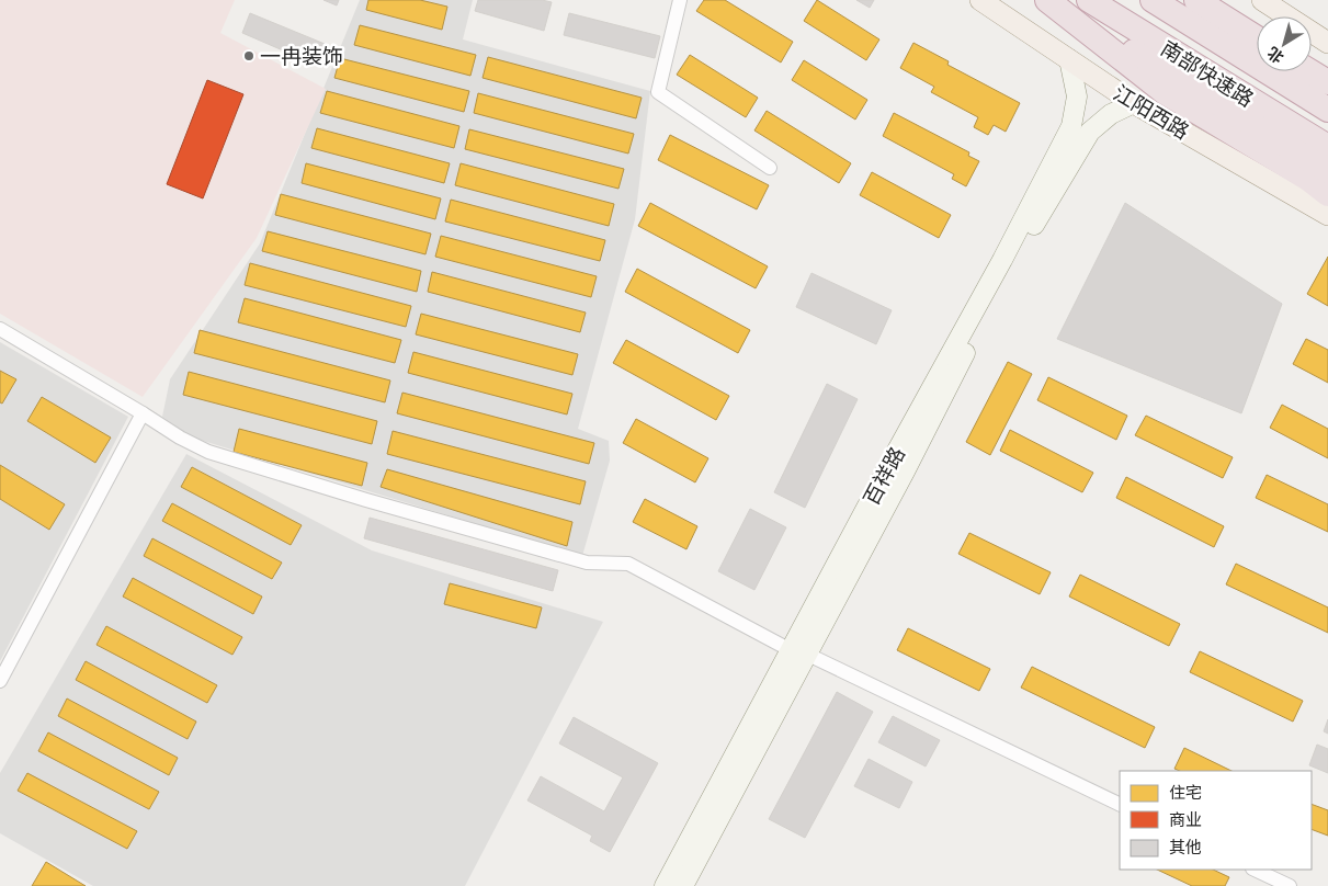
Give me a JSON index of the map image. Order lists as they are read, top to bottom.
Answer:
{
  "streets": {
    "highway": ["南部快速路"],
    "main road": ["江阳西路"],
    "street": ["百祥路"]
  },
  "crossings": [
    ["江阳西路", "百祥路"]
  ],
  "places": ["一冉装饰"],
  "legend": ["住宅", "商业", "其他"],
  "north": "bottom left"
}
